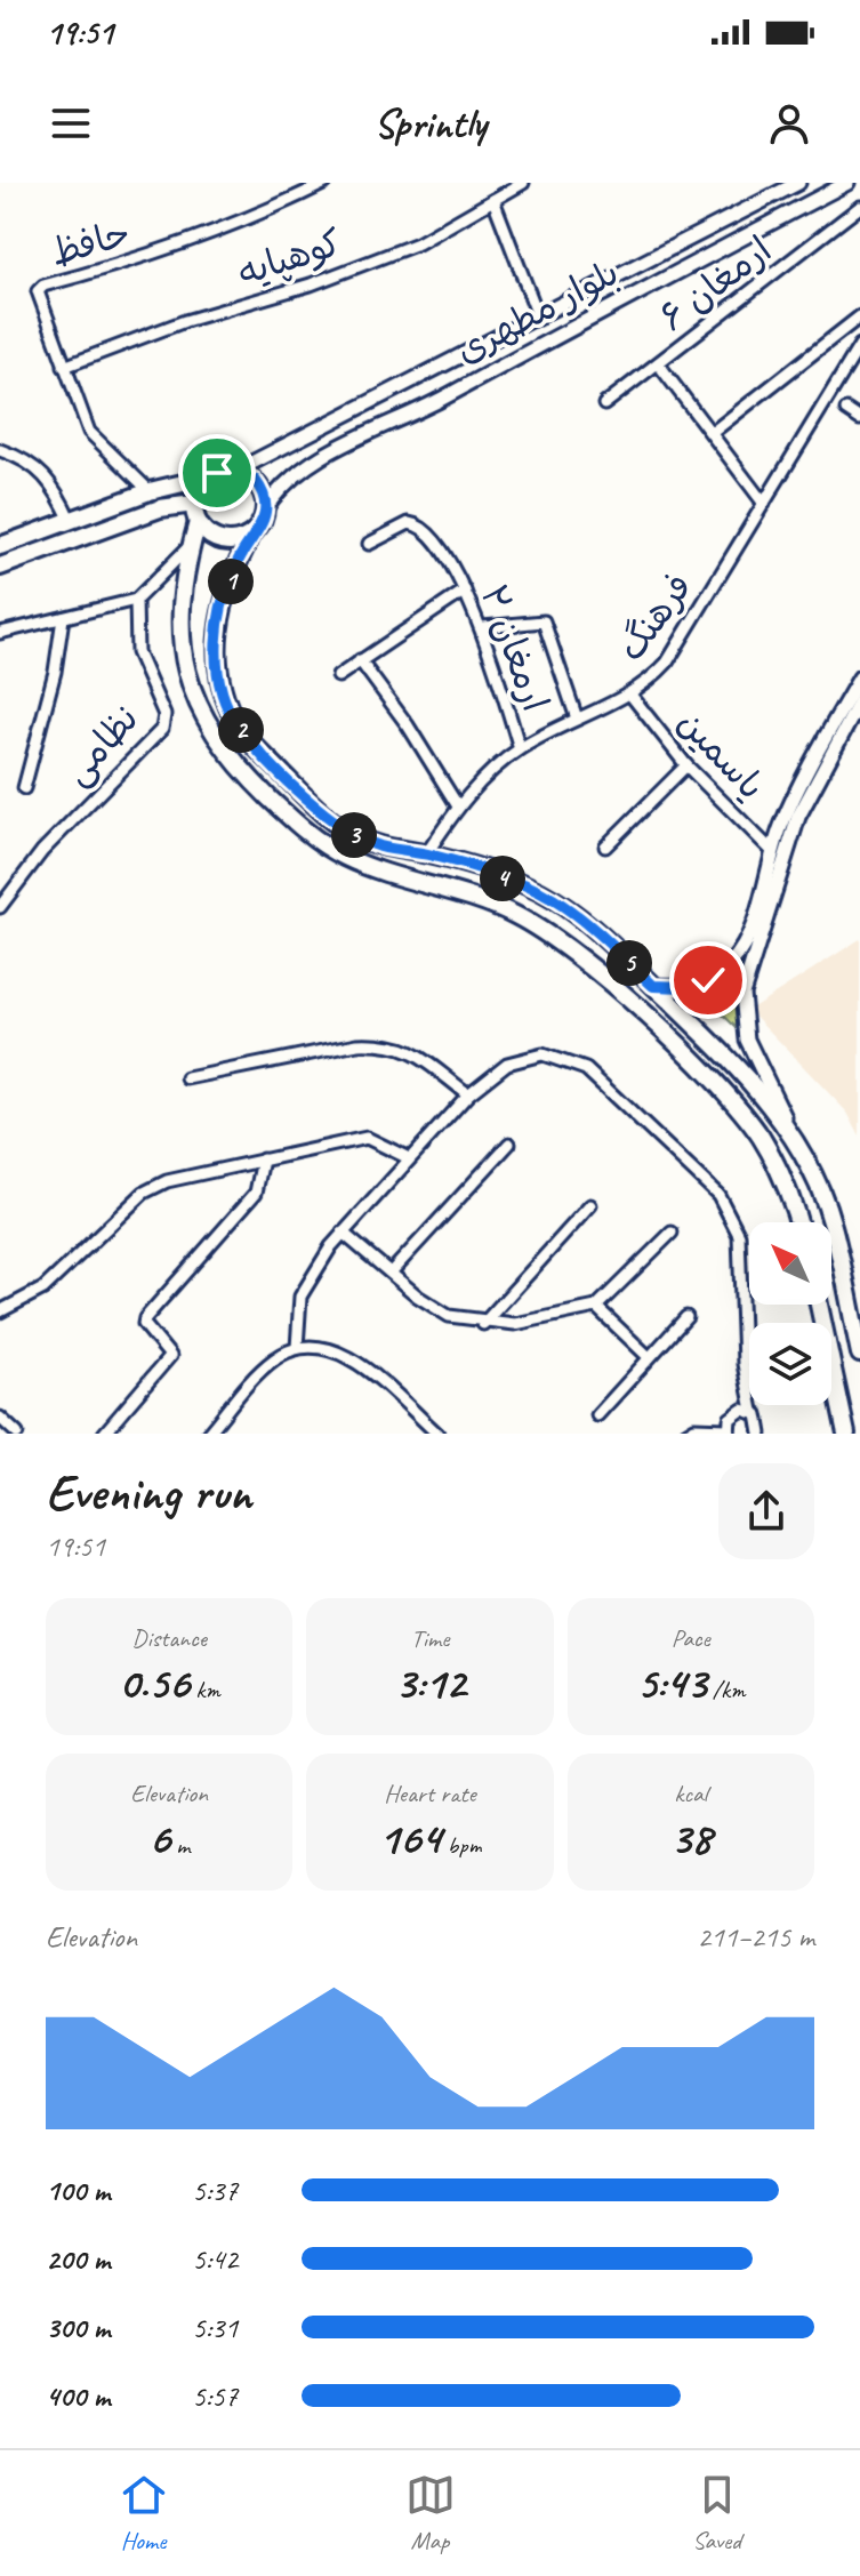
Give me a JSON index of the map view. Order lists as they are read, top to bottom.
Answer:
{
  "streets": {
    "street": [
      "حافظ",
      "کوهپایه",
      "ارمغان ۶",
      "بلوار مطهری",
      "فرهنگ",
      "ارمغان ۲",
      "نظامی",
      "یاسمین"
    ]
  },
  "crossings": [
    ["حافظ", "کوهپایه"],
    ["فرهنگ", "ارمغان ۲"],
    ["فرهنگ", "یاسمین"]
  ],
  "north": "top left",
  "page": {
    "status": "19:51",
    "header": "Sprintly",
    "pins": [
      "1",
      "2",
      "3",
      "4",
      "5"
    ],
    "heading": ["Evening run", "19:51"],
    "stats": [
      ["Distance", "0.56 km"],
      ["Time", "3:12"],
      ["Pace", "5:43 /km"],
      ["Elevation", "6 m"],
      ["Heart rate", "164 bpm"],
      ["kcal", "38"]
    ],
    "chart": ["Elevation", "211–215 m"],
    "list": [
      {
        "name": "100 m",
        "note": "5:37"
      },
      {
        "name": "200 m",
        "note": "5:42"
      },
      {
        "name": "300 m",
        "note": "5:31"
      },
      {
        "name": "400 m",
        "note": "5:57"
      }
    ],
    "tabs": ["Home", "Map", "Saved"]
  }
}
